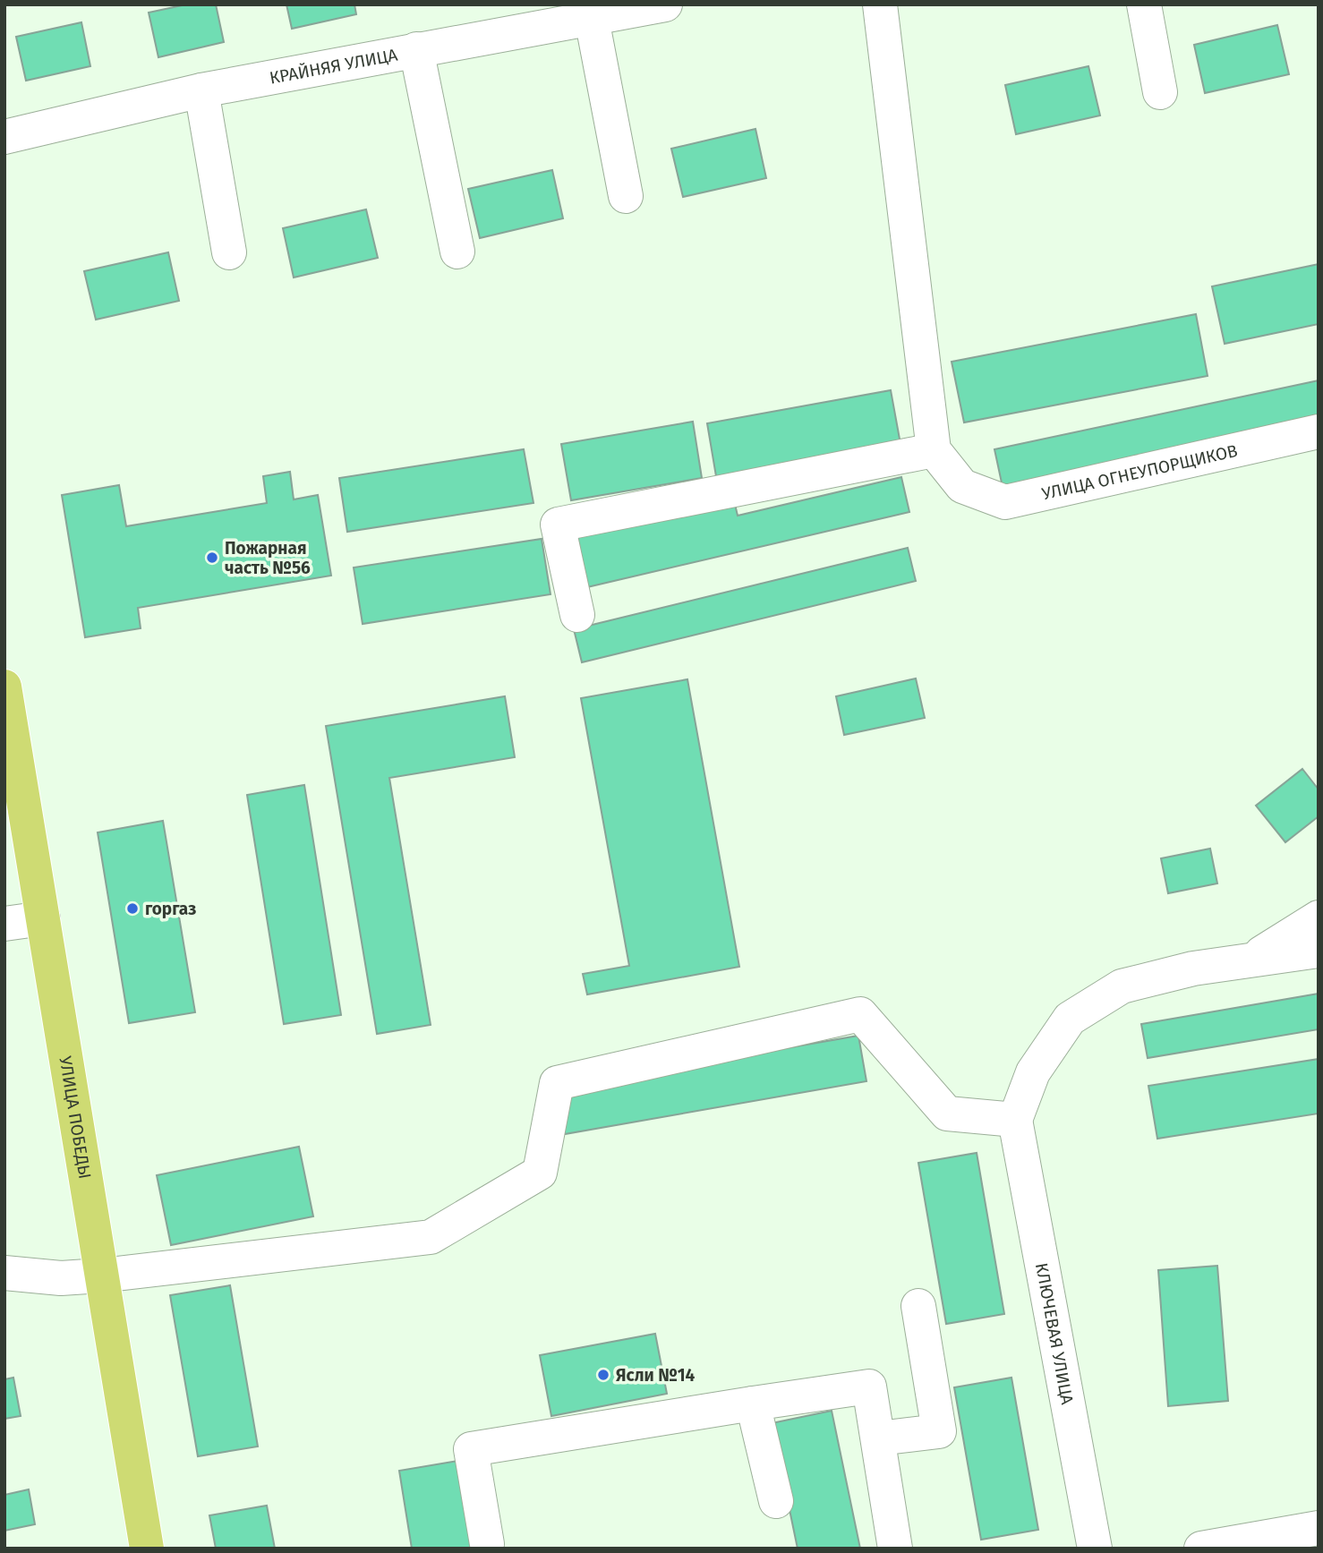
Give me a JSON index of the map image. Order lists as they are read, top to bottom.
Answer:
{
  "streets": {
    "main road": ["УЛИЦА ПОБЕДЫ"],
    "street": ["КРАЙНЯЯ УЛИЦА", "УЛИЦА ОГНЕУПОРЩИКОВ", "КЛЮЧЕВАЯ УЛИЦА"]
  },
  "places": ["Пожарная часть №56", "горгаз", "Ясли №14"]
}
